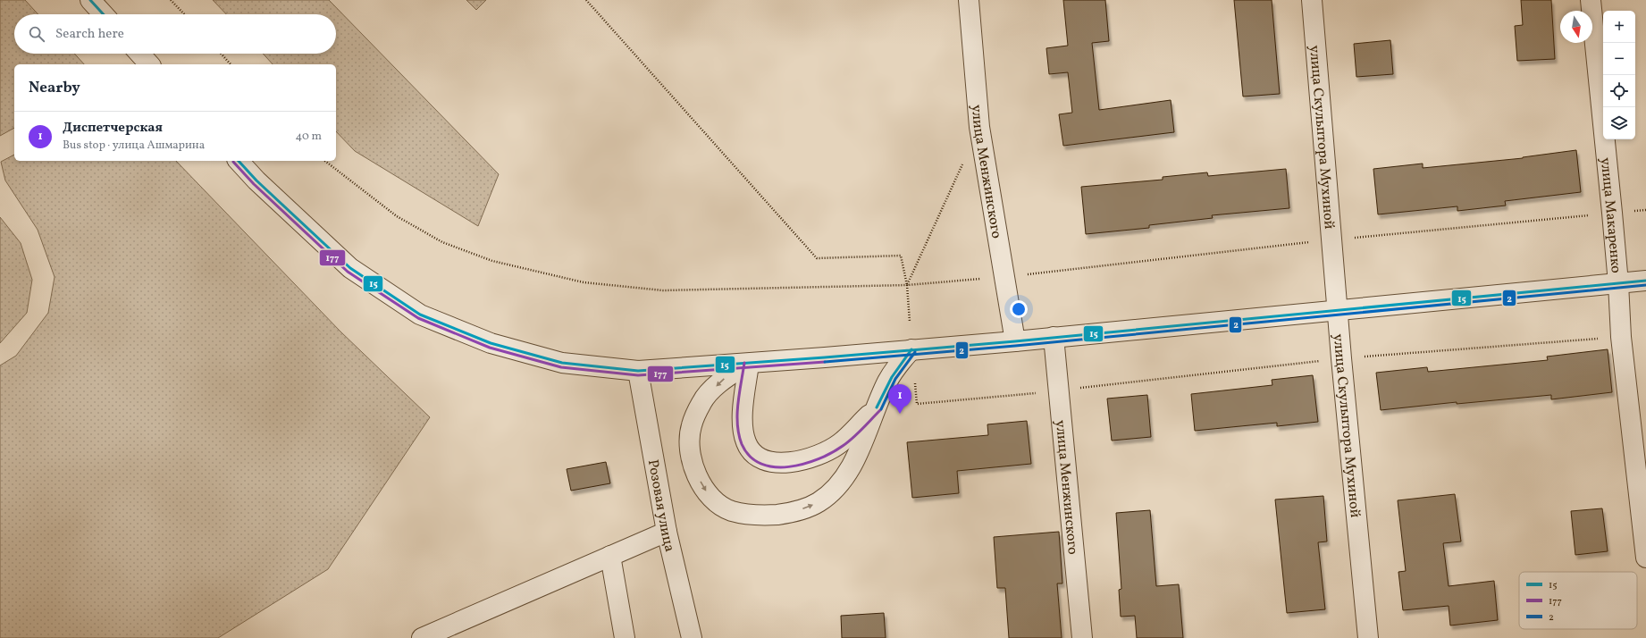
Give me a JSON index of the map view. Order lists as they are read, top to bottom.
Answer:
{
  "streets": {
    "street": [
      "улица Скульптора Мухиной",
      "улица Менжинского",
      "улица Макаренко",
      "Розовая улица"
    ]
  },
  "lines": ["transit line 15", "transit line 177", "transit line 2"],
  "legend": ["15", "177", "2"],
  "north": "bottom",
  "page": {
    "map_buttons": ["+", "−"],
    "search": "Search here",
    "heading": "Nearby",
    "list": [
      {
        "mark": "1",
        "name": "Диспетчерская",
        "note": "Bus stop · улица Ашмарина",
        "value": "40 m"
      }
    ],
    "pins": "1"
  }
}
